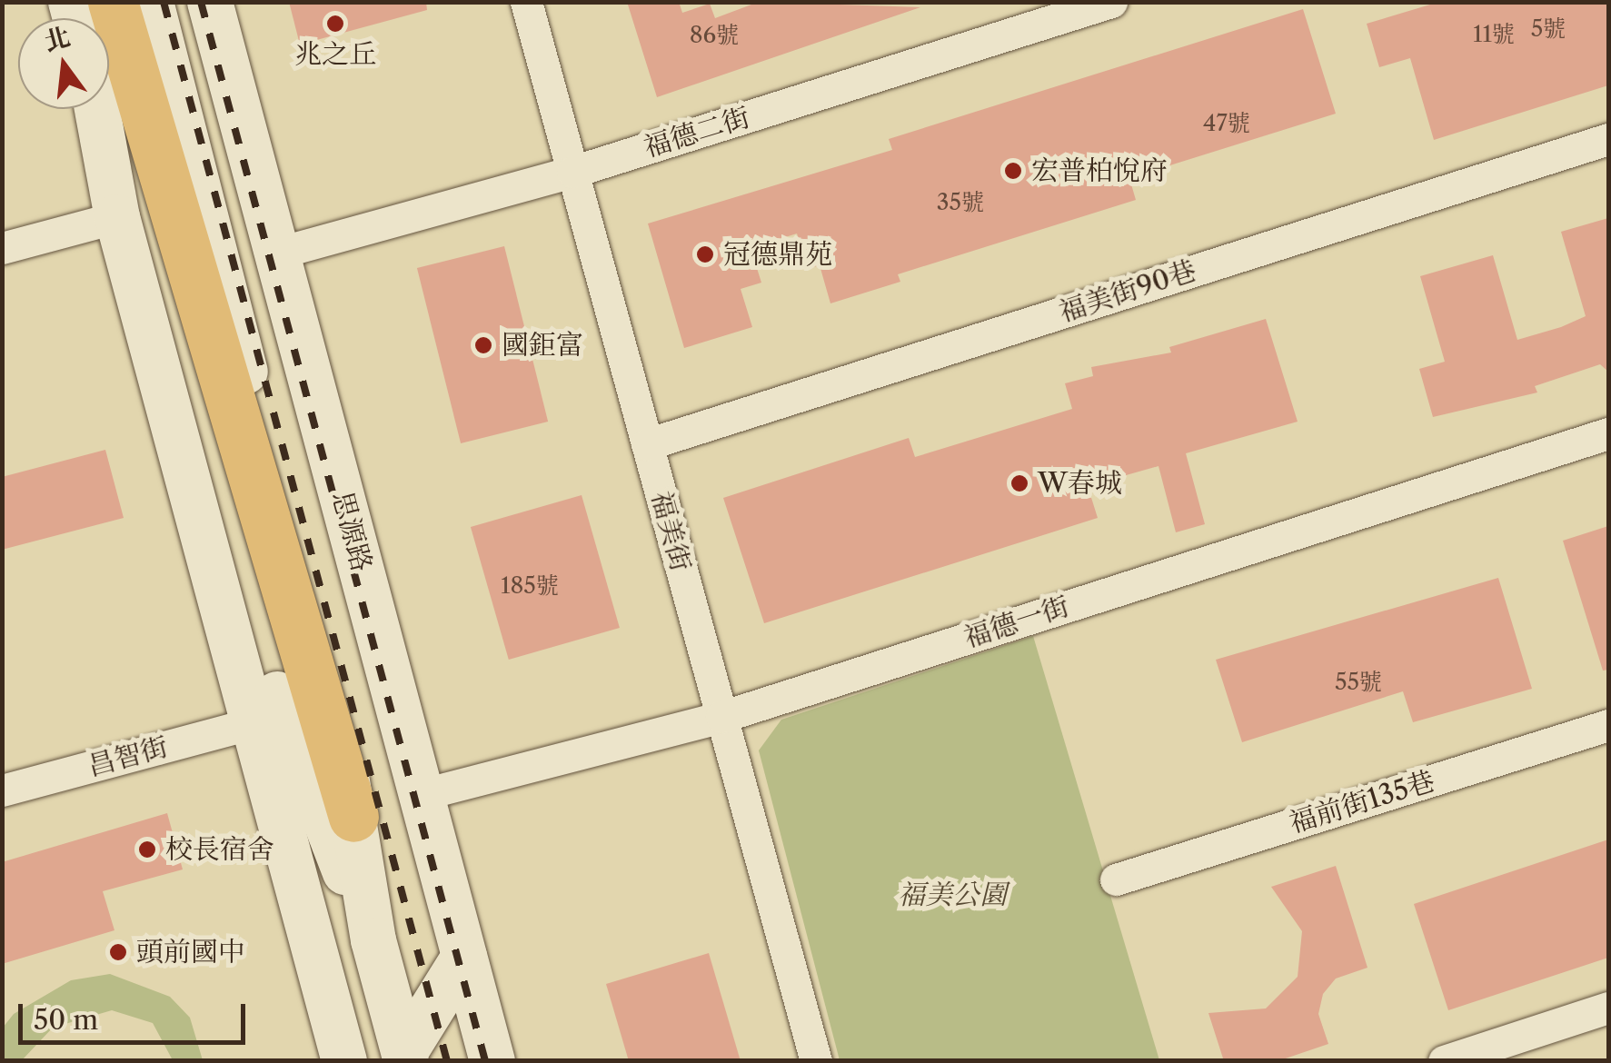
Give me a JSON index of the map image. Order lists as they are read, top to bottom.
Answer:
{
  "streets": {
    "main road": ["思源路"],
    "street": [
      "福德二街",
      "福美街90巷",
      "福美街",
      "福德一街",
      "昌智街",
      "福前街135巷"
    ]
  },
  "crossings": [
    ["福德二街", "思源路"],
    ["福德二街", "福美街"],
    ["福美街90巷", "福美街"],
    ["思源路", "福德一街"],
    ["福美街", "福德一街"]
  ],
  "parks": ["福美公園"],
  "places": [
    "兆之丘",
    "宏普柏悅府",
    "冠德鼎苑",
    "國鉅富",
    "W春城",
    "校長宿舍",
    "頭前國中"
  ],
  "house_numbers": [
    "5號",
    "11號",
    "86號",
    "47號",
    "35號",
    "185號",
    "55號"
  ],
  "scale_bar": "50 m",
  "north": "top"
}
